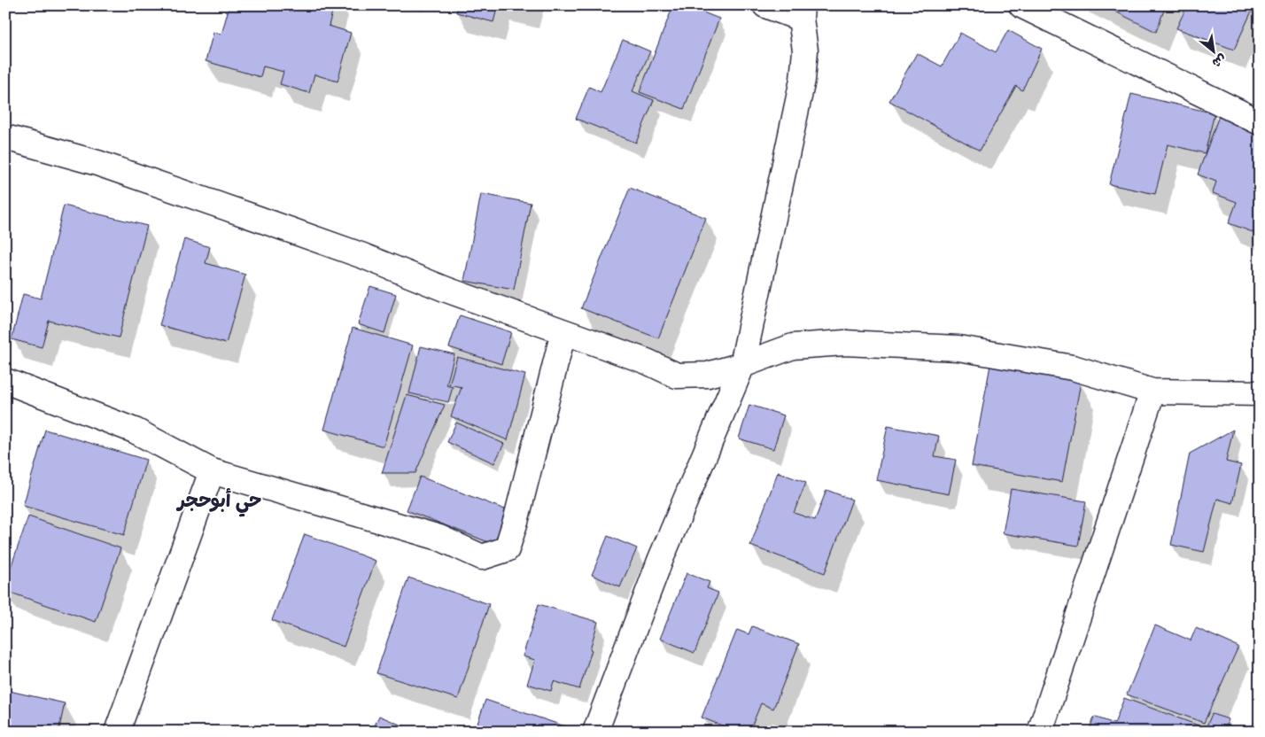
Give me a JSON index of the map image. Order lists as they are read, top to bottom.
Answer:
{
  "districts": ["حي أبوحجر"],
  "north": "bottom right"
}
